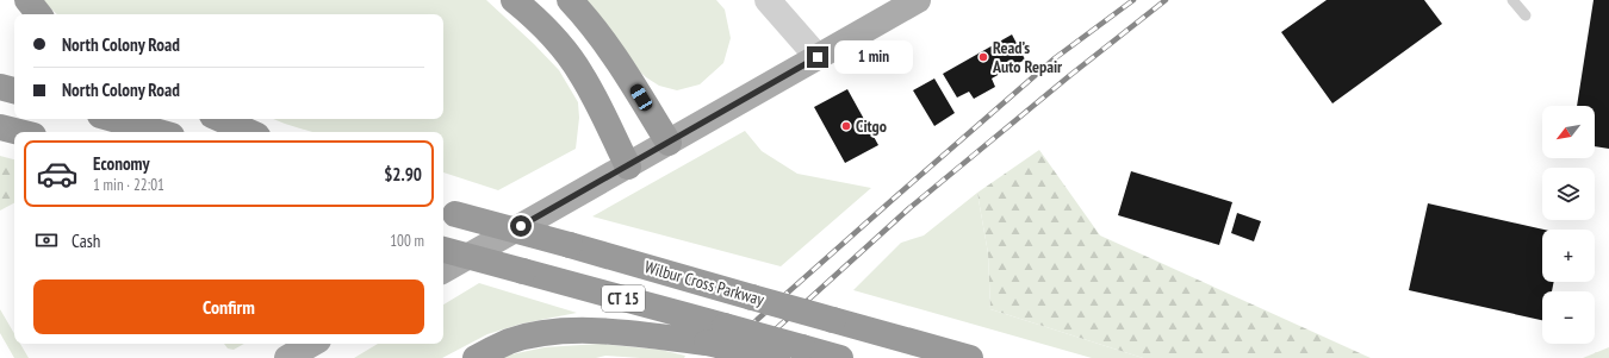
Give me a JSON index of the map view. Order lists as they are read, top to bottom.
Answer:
{
  "streets": {
    "highway": ["Wilbur Cross Parkway", "CT 15"]
  },
  "places": ["Read’s Auto Repair", "Citgo"],
  "north": "bottom left",
  "page": {
    "banner": ["North Colony Road", "North Colony Road"],
    "bubble": "1 min",
    "map_buttons": ["+", "−"],
    "list": [
      {
        "name": "Economy",
        "note": "1 min · 22:01",
        "value": "$2.90"
      }
    ],
    "pay": ["Cash", "100 m"],
    "buttons": "Confirm"
  }
}
